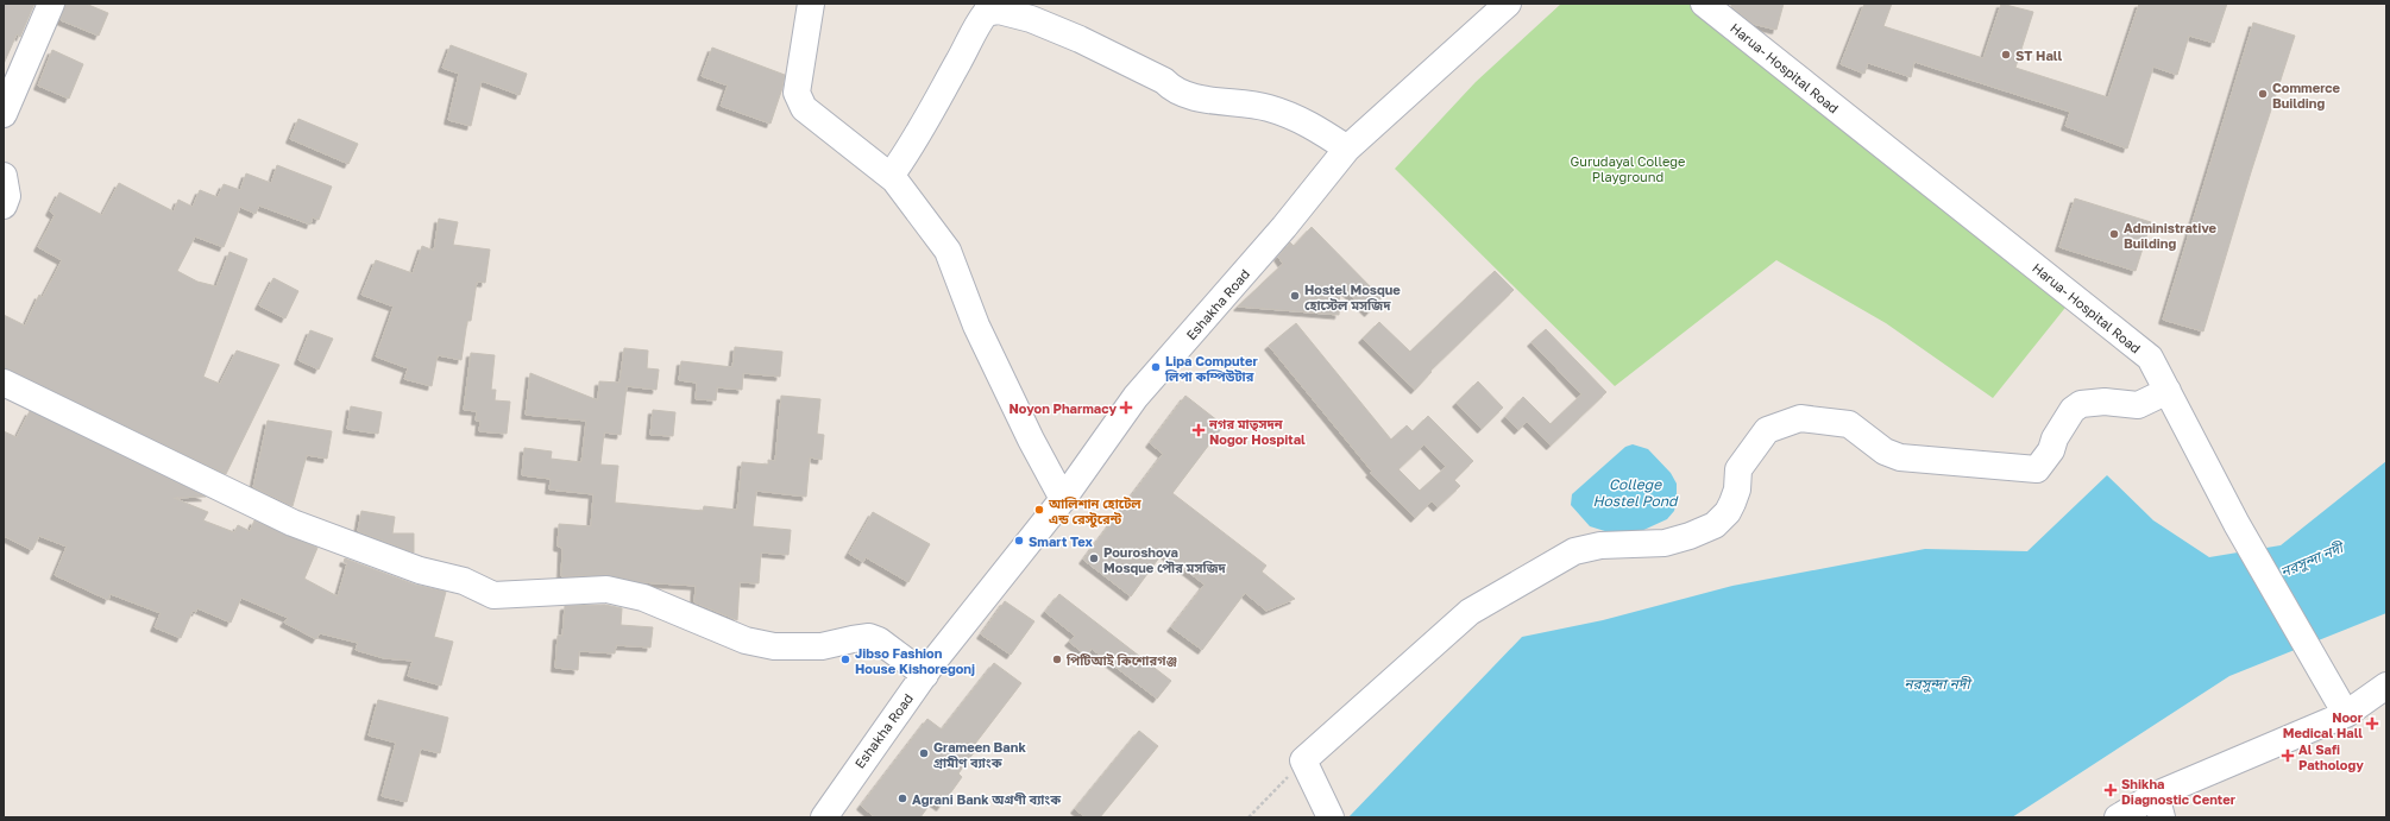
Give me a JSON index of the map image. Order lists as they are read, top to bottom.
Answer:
{
  "streets": {
    "street": ["Harua- Hospital Road", "Eshakha Road"]
  },
  "water": ["College Hostel Pond", "নরসুন্দা নদী"],
  "parks": ["Gurudayal College Playground"],
  "places": {
    "other": [
      "ST Hall",
      "Commerce Building",
      "Administrative Building",
      "Hostel Mosque হোস্টেল মসজিদ",
      "Lipa Computer লিপা কম্পিউটার",
      "আলিশান হোটেল এন্ড রেস্টুরেন্ট",
      "Smart Tex",
      "Pouroshova Mosque পৌর মসজিদ",
      "Jibso Fashion House Kishoregonj",
      "পিটিআই কিশোরগঞ্জ",
      "Grameen Bank গ্রামীণ ব্যাংক",
      "Agrani Bank অগ্রণী ব্যাংক"
    ],
    "health": [
      "Noyon Pharmacy",
      "নগর মাতৃসদন Nogor Hospital",
      "Noor Medical Hall",
      "Al Safi Pathology",
      "Shikha Diagnostic Center"
    ]
  }
}
